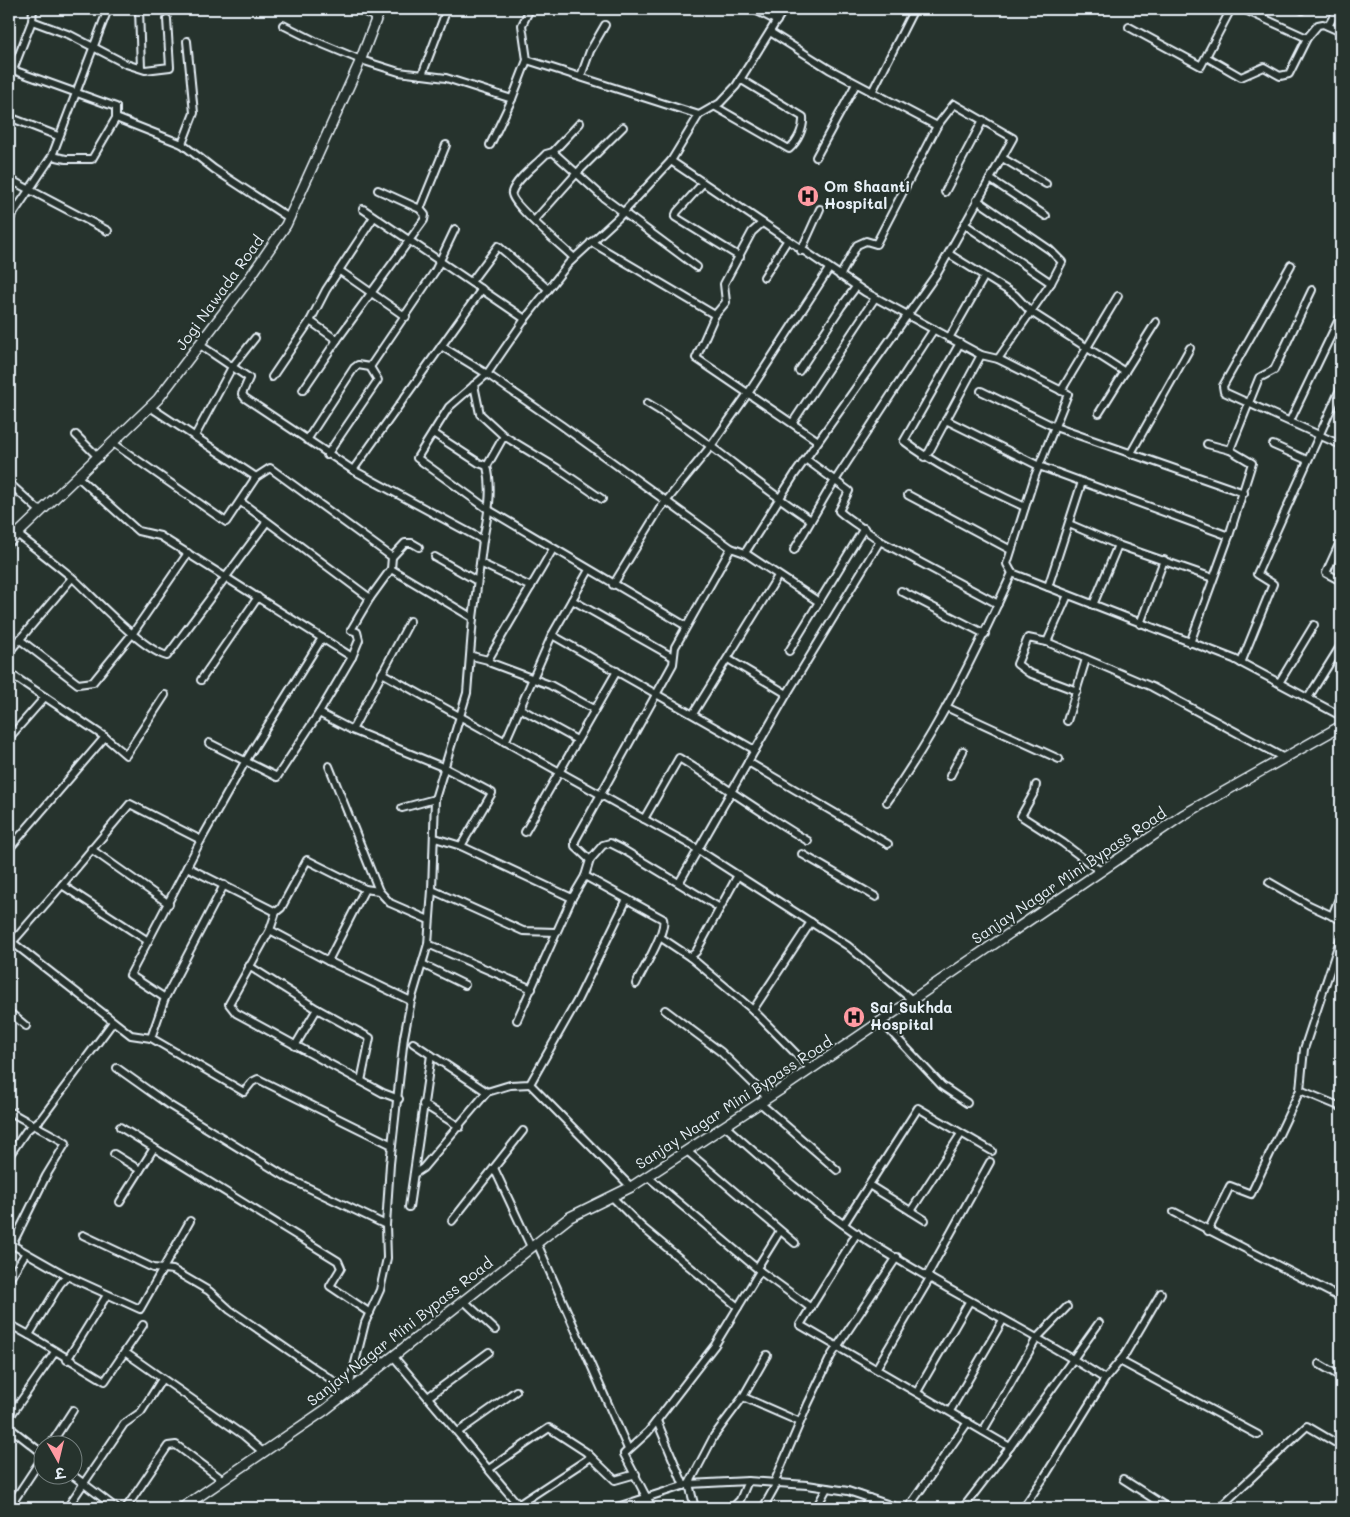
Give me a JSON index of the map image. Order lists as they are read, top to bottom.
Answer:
{
  "streets": {
    "street": ["Jogi Nawada Road", "Sanjay Nagar Mini Bypass Road"]
  },
  "places": {
    "hospital": ["Om Shaanti Hospital", "Sai Sukhda Hospital"]
  },
  "north": "bottom"
}
